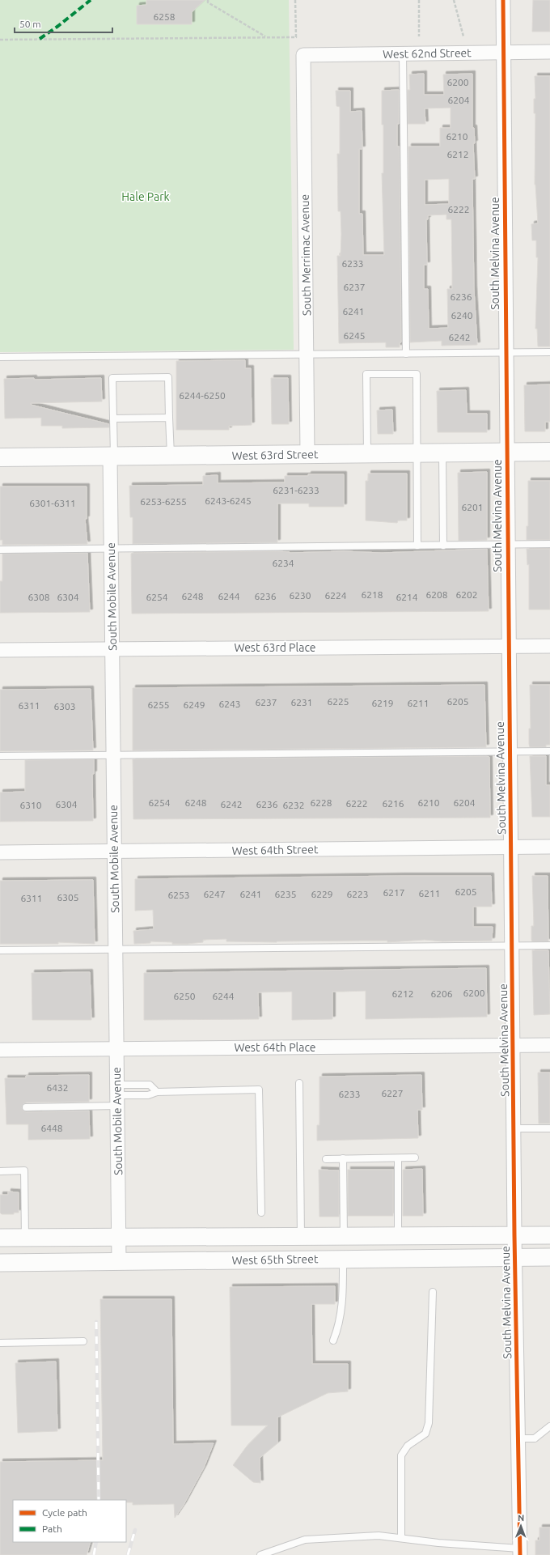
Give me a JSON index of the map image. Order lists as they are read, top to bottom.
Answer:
{
  "streets": {
    "main road": ["West 63rd Street"],
    "street": [
      "West 62nd Street",
      "South Melvina Avenue",
      "South Merrimac Avenue",
      "South Mobile Avenue",
      "West 63rd Place",
      "West 64th Street",
      "West 64th Place",
      "West 65th Street"
    ]
  },
  "crossings": [
    ["West 62nd Street", "South Melvina Avenue"],
    ["West 62nd Street", "South Merrimac Avenue"],
    ["South Melvina Avenue", "West 63rd Street"],
    ["South Melvina Avenue", "West 63rd Place"],
    ["South Melvina Avenue", "West 64th Street"],
    ["South Melvina Avenue", "West 64th Place"],
    ["South Melvina Avenue", "West 65th Street"],
    ["South Merrimac Avenue", "West 63rd Street"],
    ["West 63rd Street", "South Mobile Avenue"],
    ["South Mobile Avenue", "West 63rd Place"],
    ["South Mobile Avenue", "West 64th Street"],
    ["South Mobile Avenue", "West 64th Place"],
    ["South Mobile Avenue", "West 65th Street"]
  ],
  "parks": ["Hale Park"],
  "house_numbers": [
    "6258",
    "6200",
    "6204",
    "6210",
    "6212",
    "6222",
    "6233",
    "6237",
    "6236",
    "6241",
    "6240",
    "6245",
    "6242",
    "6244-6250",
    "6231-6233",
    "6243-6245",
    "6253-6255",
    "6301-6311",
    "6201",
    "6234",
    "6218",
    "6208",
    "6202",
    "6230",
    "6224",
    "6248",
    "6244",
    "6236",
    "6308",
    "6304",
    "6254",
    "6214",
    "6225",
    "6205",
    "6237",
    "6231",
    "6219",
    "6211",
    "6243",
    "6255",
    "6249",
    "6311",
    "6303",
    "6254",
    "6248",
    "6228",
    "6210",
    "6204",
    "6222",
    "6216",
    "6304",
    "6242",
    "6236",
    "6310",
    "6232",
    "6205",
    "6217",
    "6211",
    "6247",
    "6241",
    "6235",
    "6229",
    "6223",
    "6253",
    "6305",
    "6311",
    "6200",
    "6212",
    "6206",
    "6250",
    "6244",
    "6432",
    "6227",
    "6233",
    "6448"
  ],
  "legend": ["Cycle path", "Path"],
  "scale_bar": "50 m",
  "north": "top"
}
